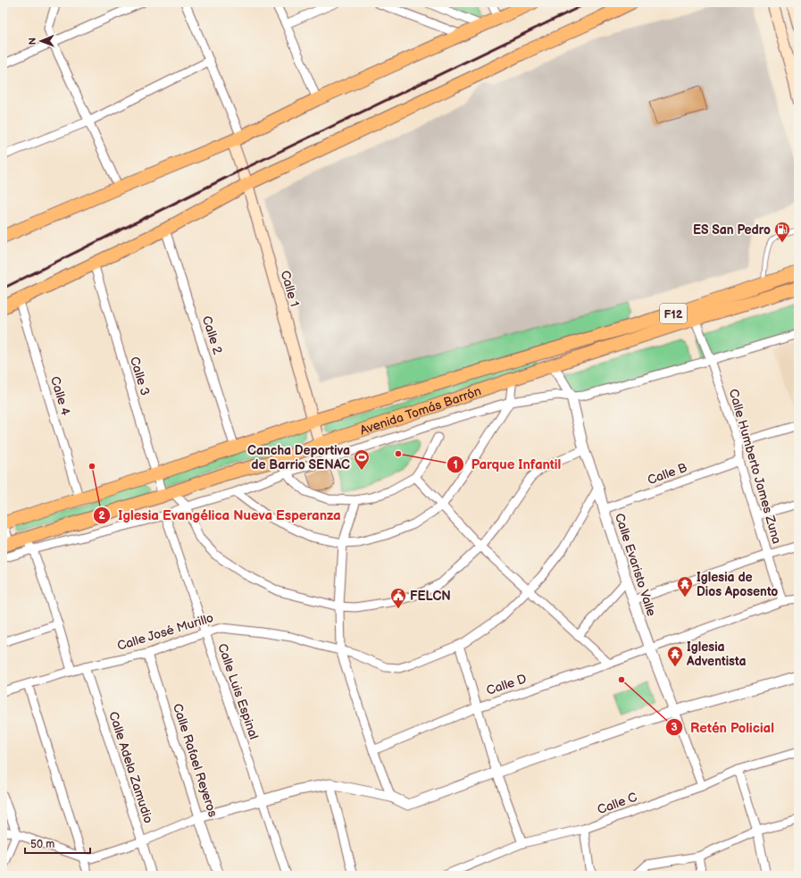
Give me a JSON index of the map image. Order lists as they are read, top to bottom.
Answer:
{
  "streets": {
    "main road": ["Calle 1", "F12", "Avenida Tomás Barrón"],
    "street": [
      "Calle 2",
      "Calle 3",
      "Calle 4",
      "Calle Humberto James Zuna",
      "Calle B",
      "Calle Evaristo Valle",
      "Calle José Murillo",
      "Calle D",
      "Calle Luis Espinal",
      "Calle Rafael Reyeros",
      "Calle Adela Zamudio",
      "Calle C"
    ]
  },
  "crossings": [
    ["Calle 1", "Avenida Tomás Barrón"],
    ["Calle 2", "Avenida Tomás Barrón"],
    ["Calle 3", "Avenida Tomás Barrón"],
    ["Calle 4", "Avenida Tomás Barrón"],
    ["Avenida Tomás Barrón", "Calle Humberto James Zuna"],
    ["Avenida Tomás Barrón", "Calle Evaristo Valle"],
    ["Calle Humberto James Zuna", "Calle B"],
    ["Calle Humberto James Zuna", "Calle D"],
    ["Calle B", "Calle Evaristo Valle"],
    ["Calle Evaristo Valle", "Calle José Murillo"],
    ["Calle Evaristo Valle", "Calle D"],
    ["Calle Evaristo Valle", "Calle C"],
    ["Calle José Murillo", "Calle Luis Espinal"],
    ["Calle José Murillo", "Calle Rafael Reyeros"],
    ["Calle José Murillo", "Calle Adela Zamudio"]
  ],
  "places": {
    "fuel station": ["ES San Pedro"],
    "other": ["Parque Infantil", "Iglesia Evangélica Nueva Esperanza", "Retén Policial"],
    "sports": ["Cancha Deportiva de Barrio SENAC"],
    "temple": ["Iglesia de Dios Aposento", "Iglesia Adventista"],
    "public building": ["FELCN"]
  },
  "scale_bar": "50 m",
  "north": "left"
}
